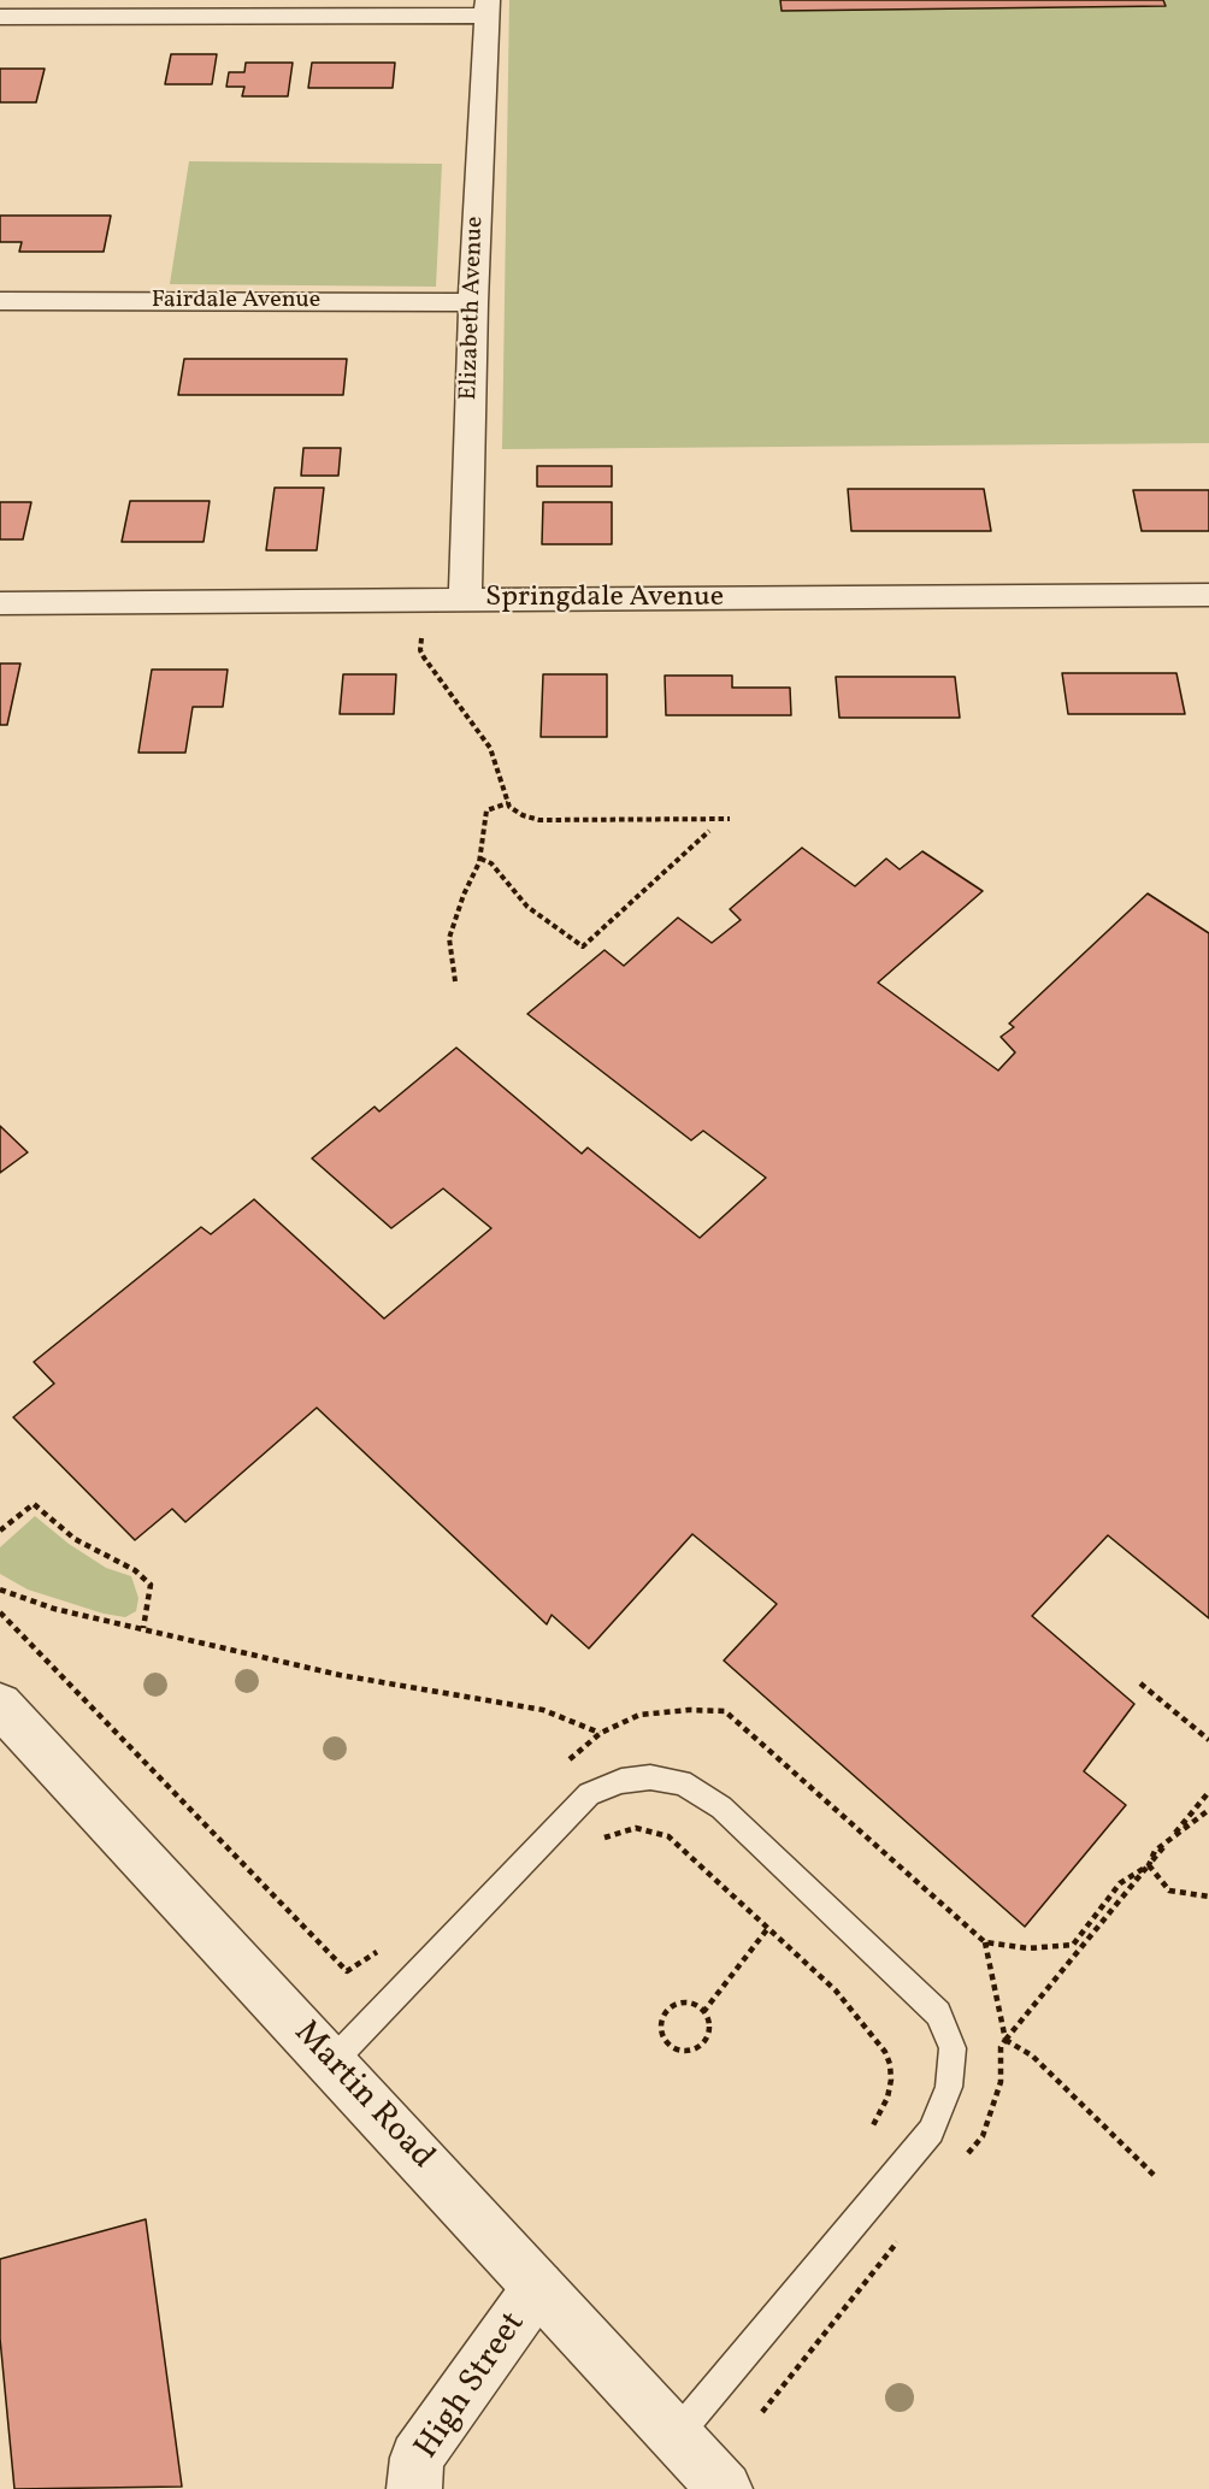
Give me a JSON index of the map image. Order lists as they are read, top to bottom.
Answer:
{
  "streets": {
    "street": [
      "Fairdale Avenue",
      "Elizabeth Avenue",
      "Springdale Avenue",
      "Martin Road",
      "High Street"
    ]
  },
  "crossings": [
    ["Fairdale Avenue", "Elizabeth Avenue"],
    ["Elizabeth Avenue", "Springdale Avenue"],
    ["Martin Road", "High Street"]
  ]
}
